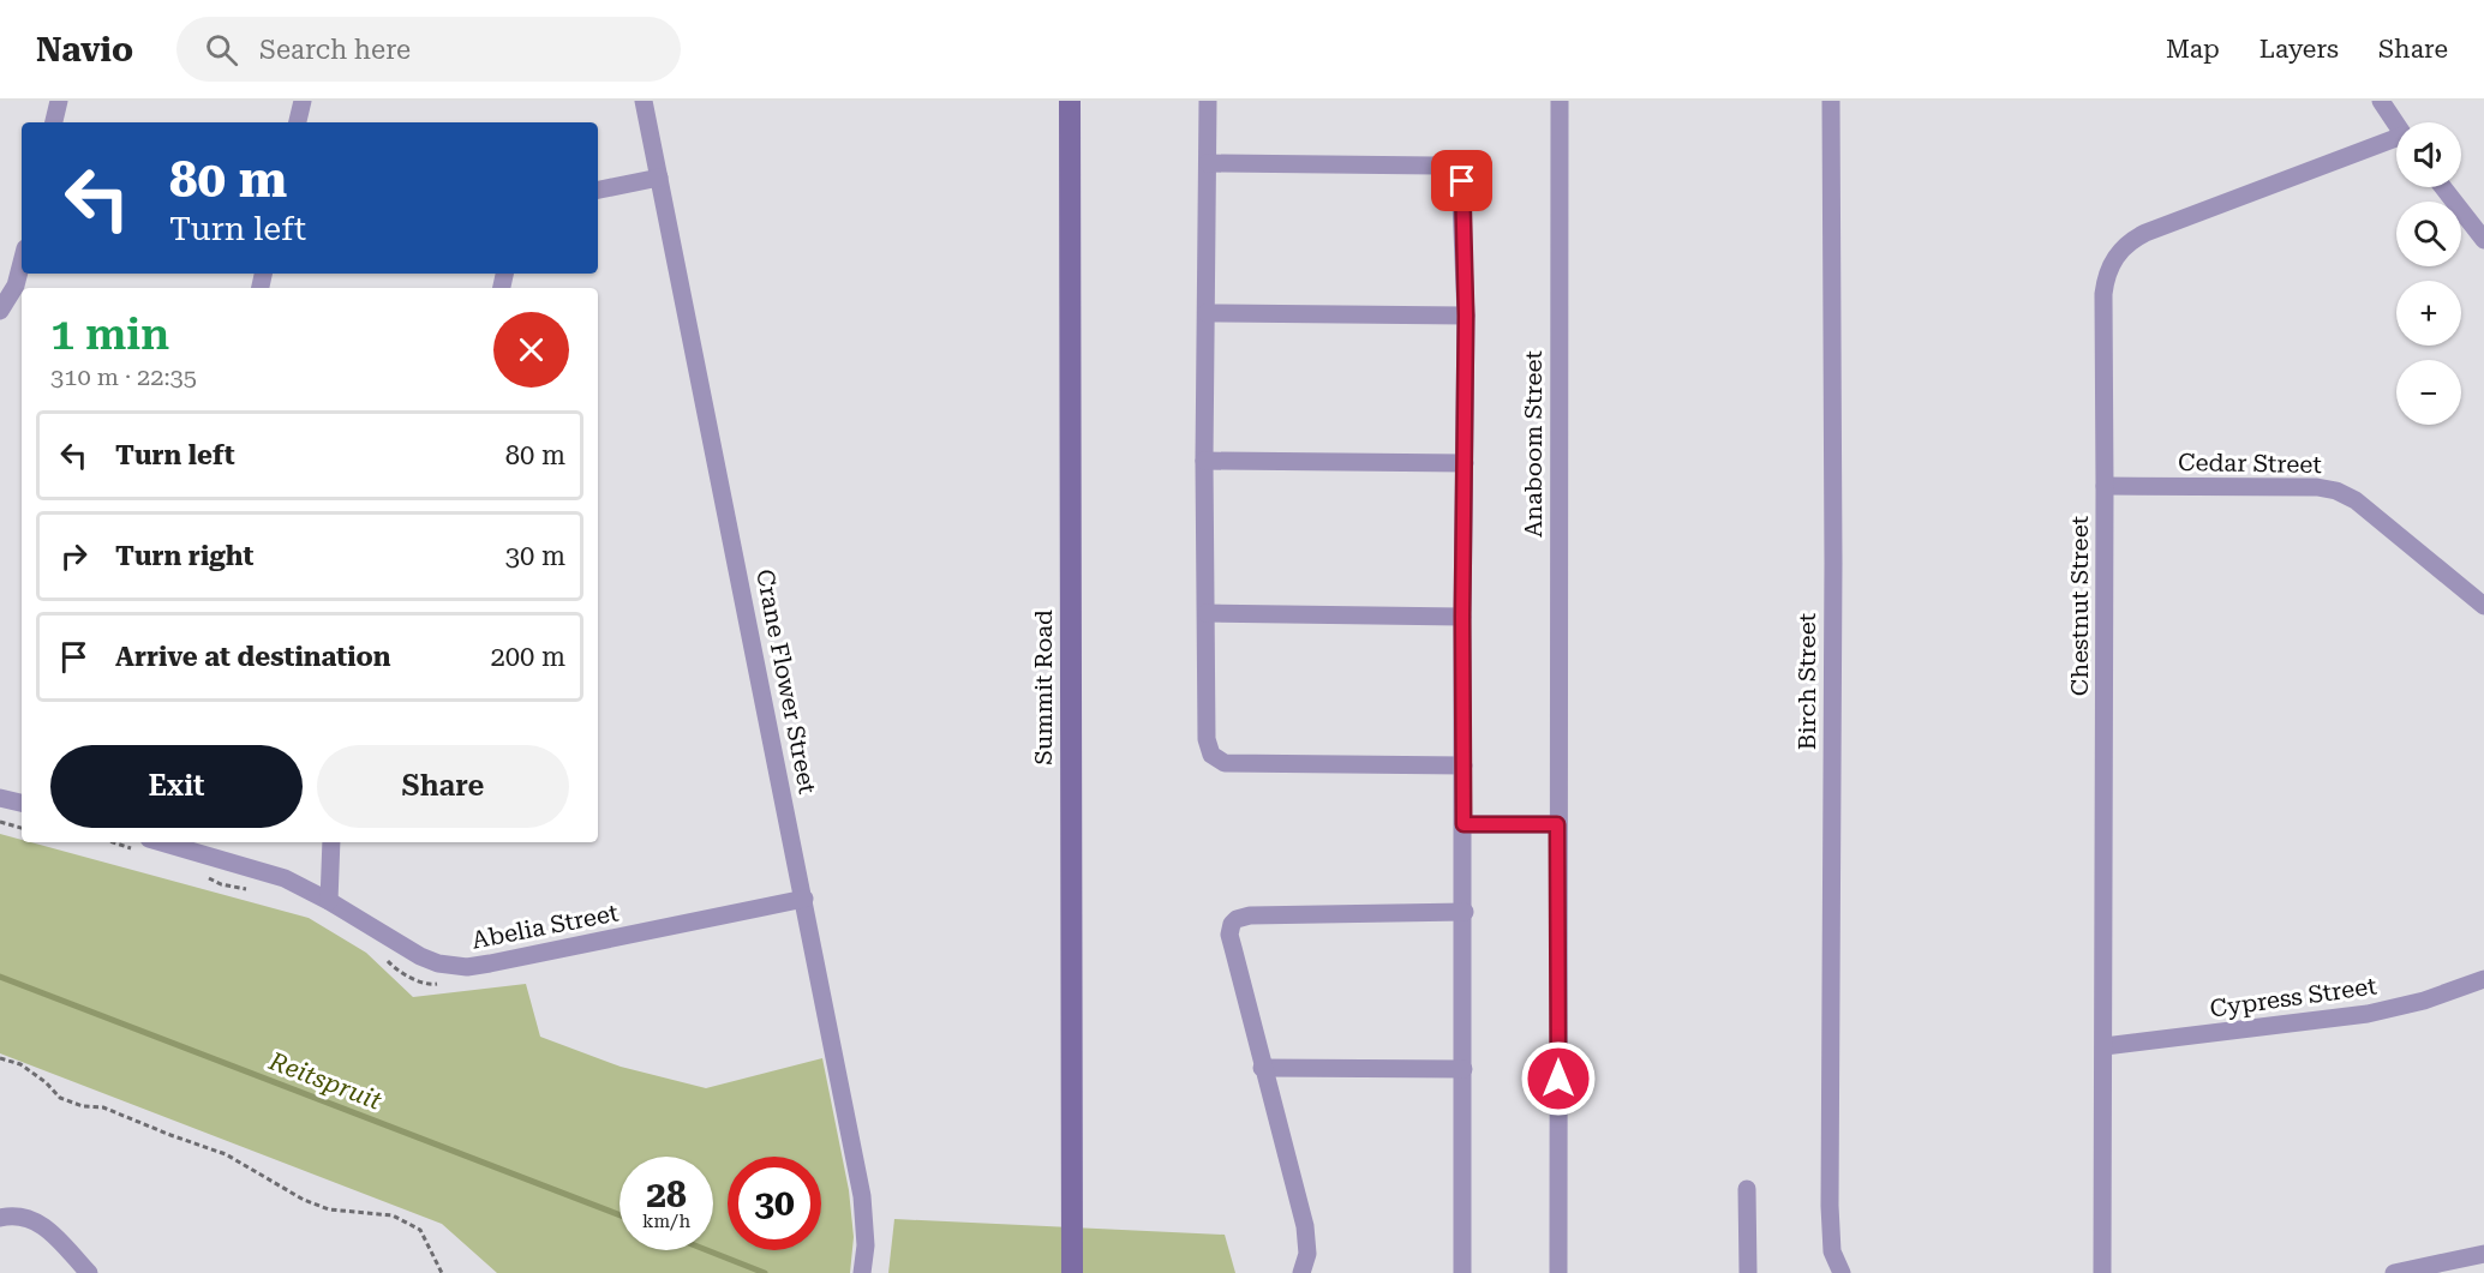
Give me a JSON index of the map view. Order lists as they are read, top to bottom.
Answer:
{
  "streets": {
    "main road": ["Summit Road"],
    "street": [
      "Anaboom Street",
      "Cedar Street",
      "Chestnut Street",
      "Crane Flower Street",
      "Birch Street",
      "Abelia Street",
      "Cypress Street"
    ]
  },
  "crossings": [
    ["Cedar Street", "Chestnut Street"],
    ["Chestnut Street", "Cypress Street"],
    ["Crane Flower Street", "Abelia Street"]
  ],
  "water": ["Reitspruit"],
  "page": {
    "header": "Navio",
    "search": "Search here",
    "nav": ["Map", "Layers", "Share"],
    "map_buttons": ["+", "−"],
    "turn": ["80 m", "Turn left"],
    "heading": ["1 min", "310 m · 22:35"],
    "list": [
      {
        "name": "Turn left",
        "value": "80 m"
      },
      {
        "name": "Turn right",
        "value": "30 m"
      },
      {
        "name": "Arrive at destination",
        "value": "200 m"
      }
    ],
    "buttons": ["Exit", "Share"],
    "speed": "28 km/h",
    "limit": "30"
  }
}
